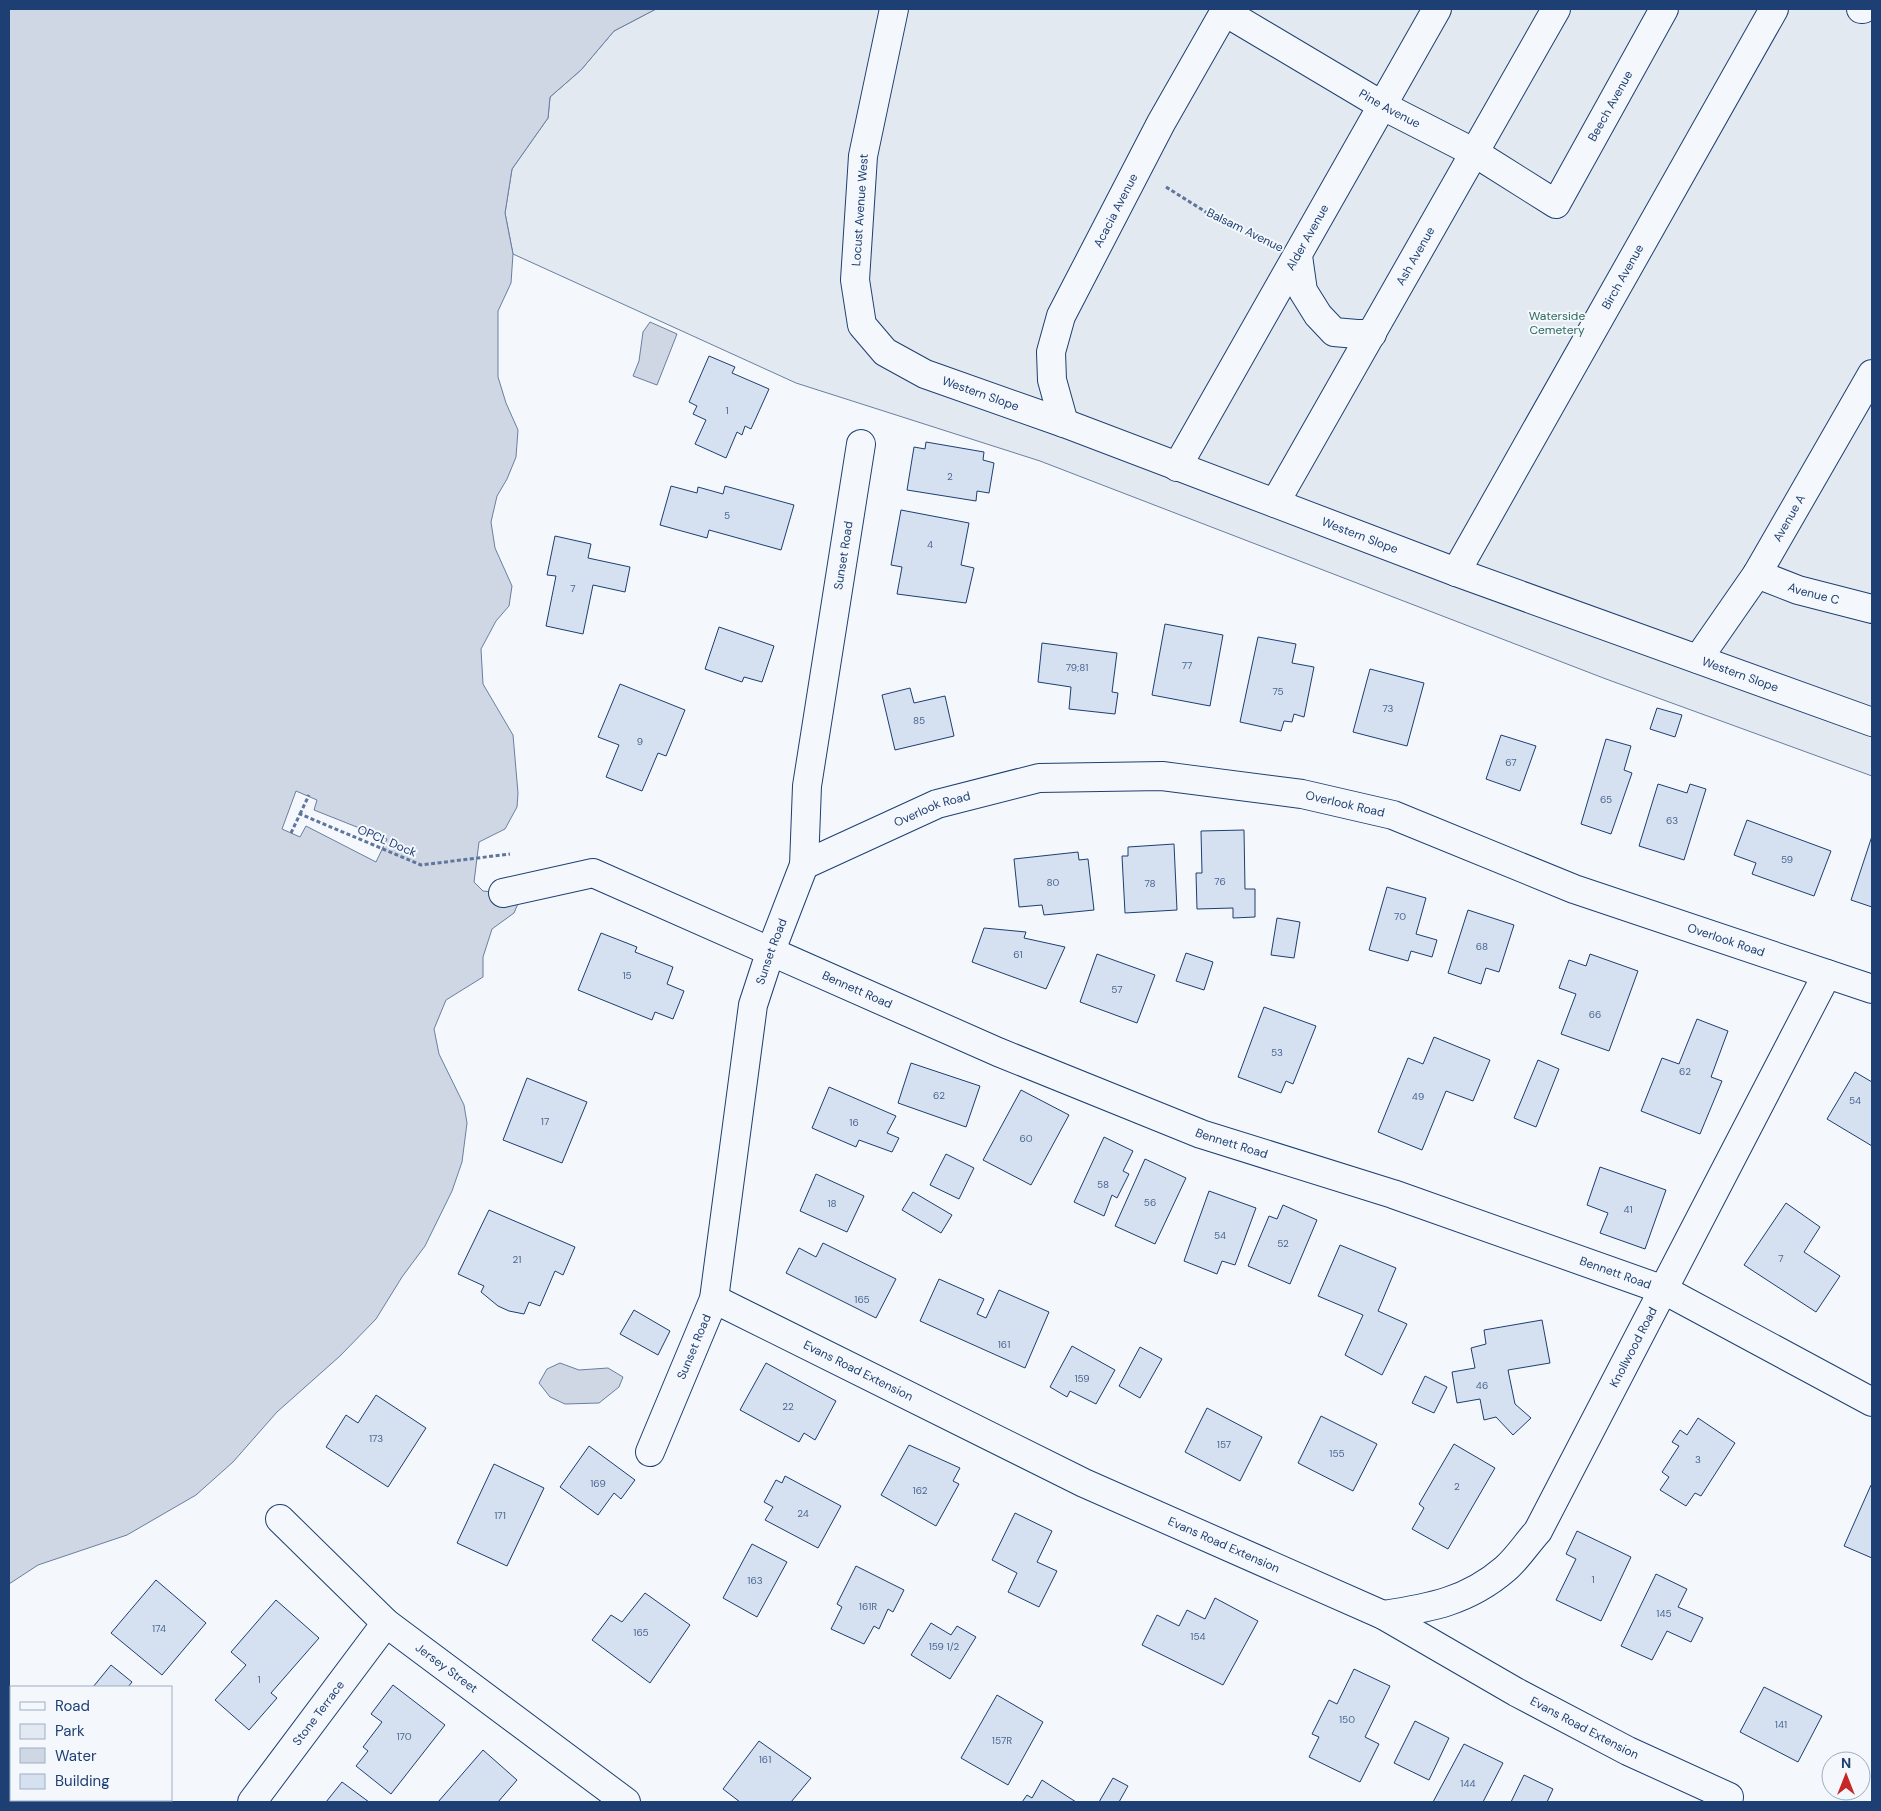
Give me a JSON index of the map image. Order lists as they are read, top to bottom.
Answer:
{
  "streets": {
    "street": [
      "Beech Avenue",
      "Pine Avenue",
      "Locust Avenue West",
      "Acacia Avenue",
      "Balsam Avenue",
      "Alder Avenue",
      "Ash Avenue",
      "Birch Avenue",
      "Western Slope",
      "Avenue A",
      "Sunset Road",
      "Avenue C",
      "Overlook Road",
      "Bennett Road",
      "Knollwood Road",
      "Evans Road Extension",
      "Jersey Street",
      "Stone Terrace"
    ],
    "path": ["OPCL Dock"]
  },
  "crossings": [
    ["Beech Avenue", "Pine Avenue"],
    ["Pine Avenue", "Acacia Avenue"],
    ["Pine Avenue", "Alder Avenue"],
    ["Pine Avenue", "Ash Avenue"],
    ["Locust Avenue West", "Western Slope"],
    ["Acacia Avenue", "Balsam Avenue"],
    ["Acacia Avenue", "Western Slope"],
    ["Balsam Avenue", "Alder Avenue"],
    ["Balsam Avenue", "Ash Avenue"],
    ["Alder Avenue", "Western Slope"],
    ["Ash Avenue", "Western Slope"],
    ["Birch Avenue", "Western Slope"],
    ["Western Slope", "Avenue A"],
    ["Avenue A", "Avenue C"],
    ["Sunset Road", "Overlook Road"],
    ["Sunset Road", "Bennett Road"],
    ["Sunset Road", "Evans Road Extension"],
    ["Overlook Road", "Knollwood Road"],
    ["Bennett Road", "Knollwood Road"],
    ["Knollwood Road", "Evans Road Extension"],
    ["Jersey Street", "Stone Terrace"]
  ],
  "parks": ["Waterside Cemetery"],
  "house_numbers": [
    "1",
    "2",
    "5",
    "4",
    "7",
    "77",
    "79;81",
    "75",
    "73",
    "85",
    "9",
    "67",
    "65",
    "63",
    "59",
    "76",
    "80",
    "78",
    "70",
    "68",
    "61",
    "15",
    "57",
    "66",
    "53",
    "62",
    "62",
    "49",
    "54",
    "17",
    "16",
    "60",
    "58",
    "56",
    "18",
    "41",
    "54",
    "52",
    "7",
    "21",
    "165",
    "161",
    "159",
    "46",
    "22",
    "173",
    "157",
    "155",
    "3",
    "169",
    "2",
    "162",
    "24",
    "171",
    "1",
    "163",
    "161R",
    "145",
    "174",
    "165",
    "154",
    "159 1/2",
    "1",
    "150",
    "141",
    "170",
    "157R",
    "161",
    "144"
  ],
  "legend": [
    "Road",
    "Park",
    "Water",
    "Building"
  ],
  "north": "top"
}
